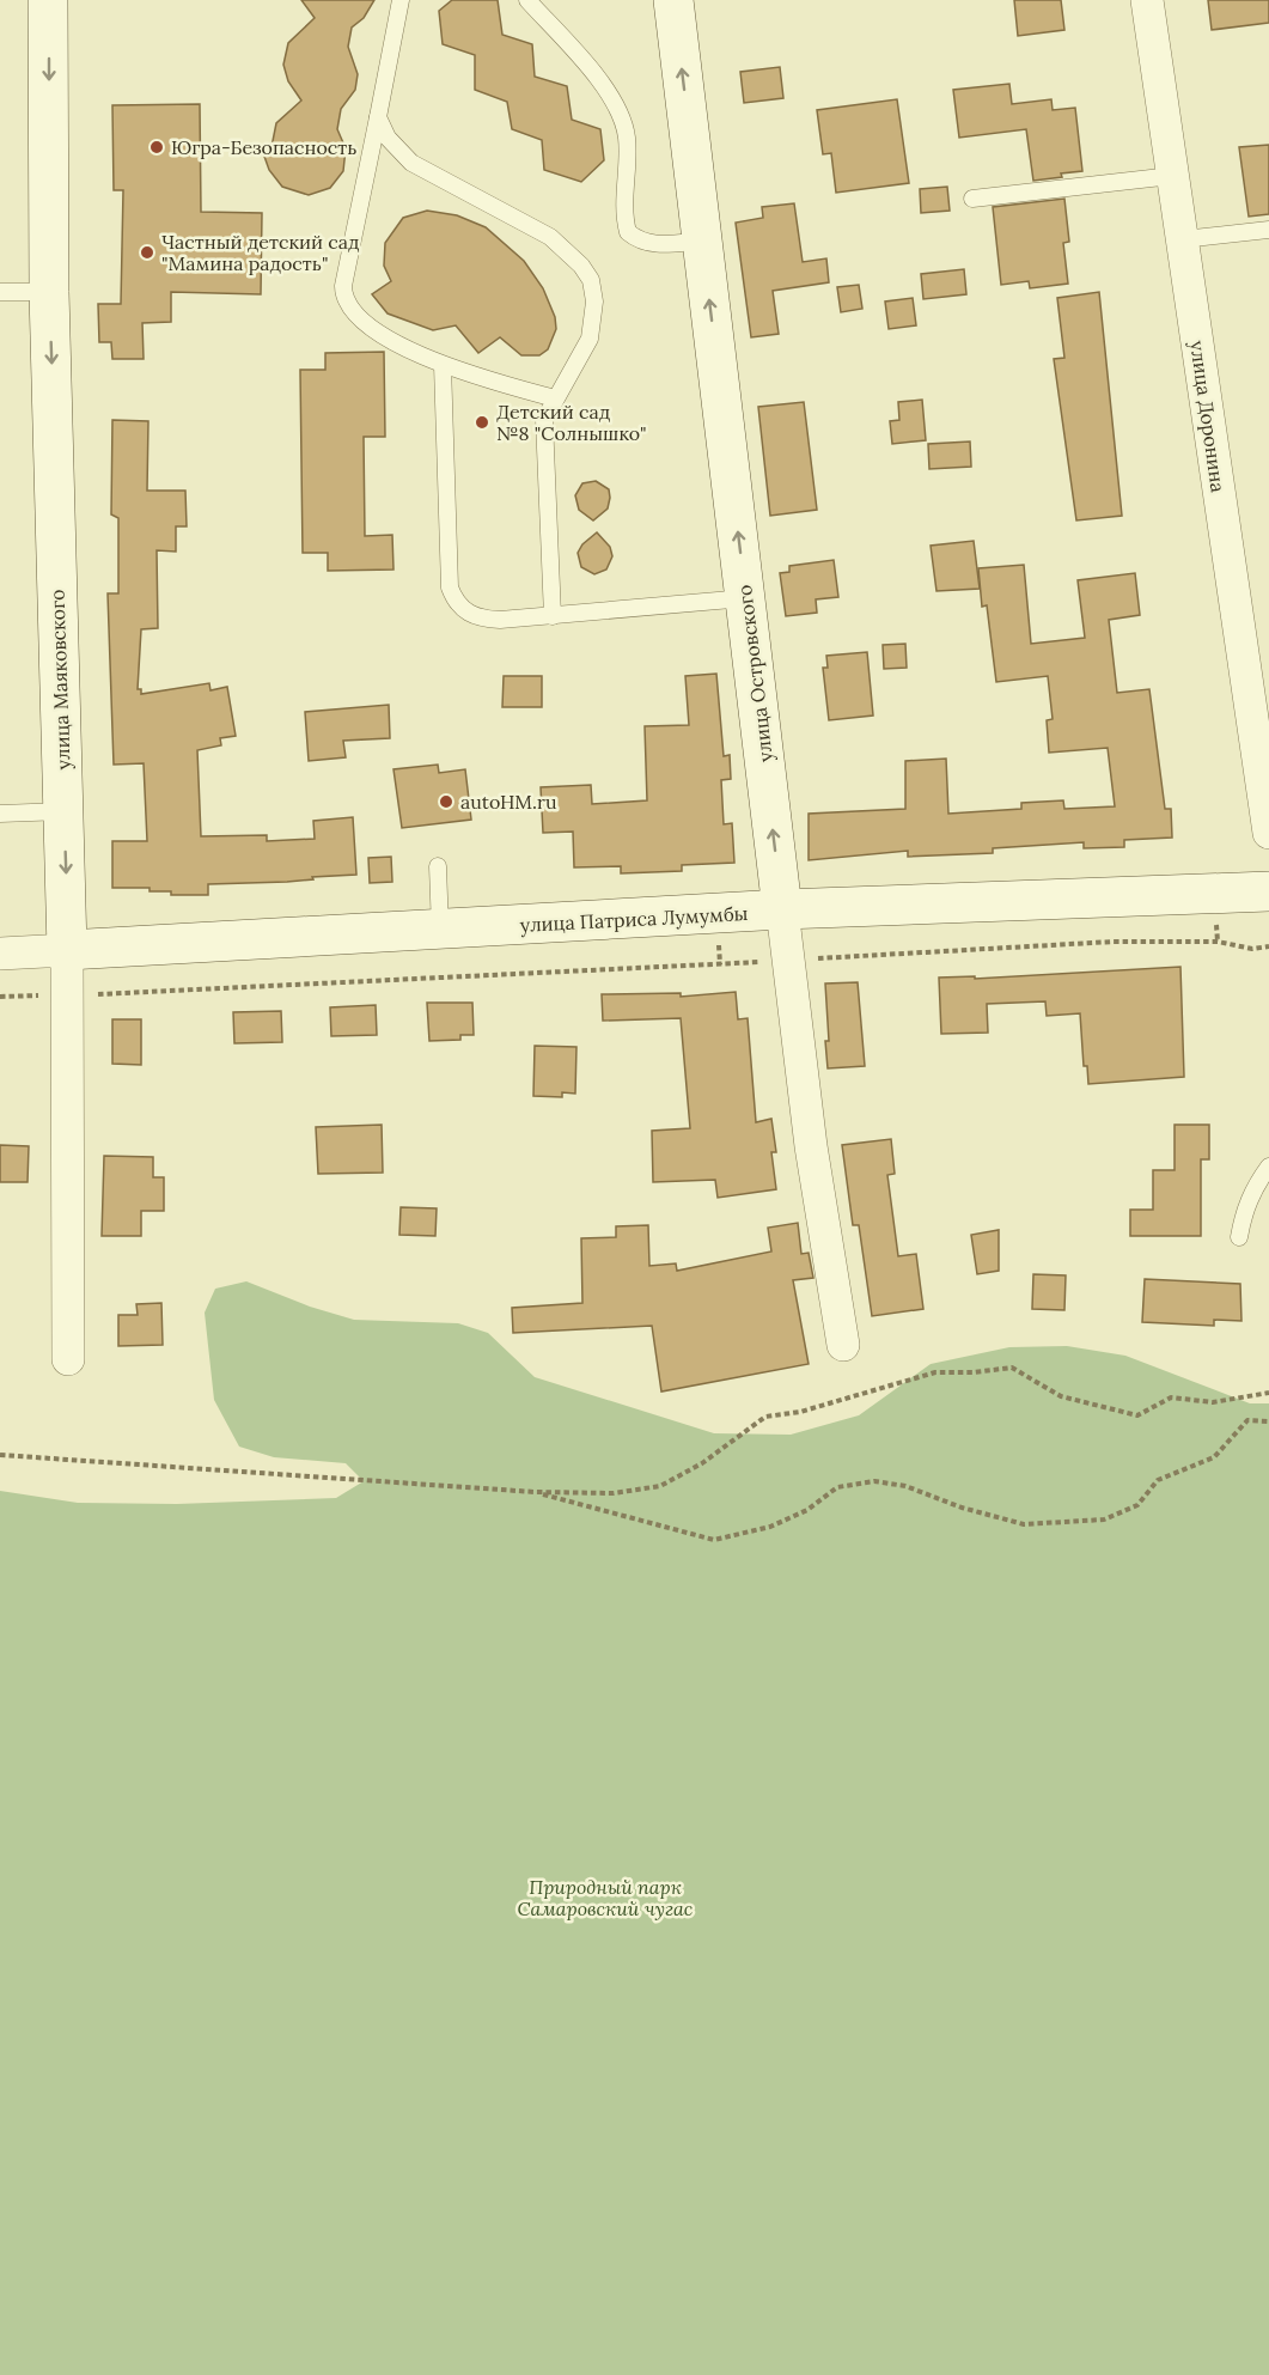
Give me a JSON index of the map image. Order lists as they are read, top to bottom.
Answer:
{
  "streets": {
    "street": [
      "улица Доронина",
      "улица Островского",
      "улица Маяковского",
      "улица Патриса Лумумбы"
    ]
  },
  "crossings": [
    ["улица Островского", "улица Патриса Лумумбы"],
    ["улица Маяковского", "улица Патриса Лумумбы"]
  ],
  "one_way": ["улица Островского", "улица Маяковского"],
  "parks": ["Природный парк Самаровский чугас"],
  "places": [
    "Югра-Безопасность",
    "Частный детский сад \"Мамина радость\"",
    "Детский сад №8 \"Солнышко\"",
    "autoHM.ru"
  ]
}
